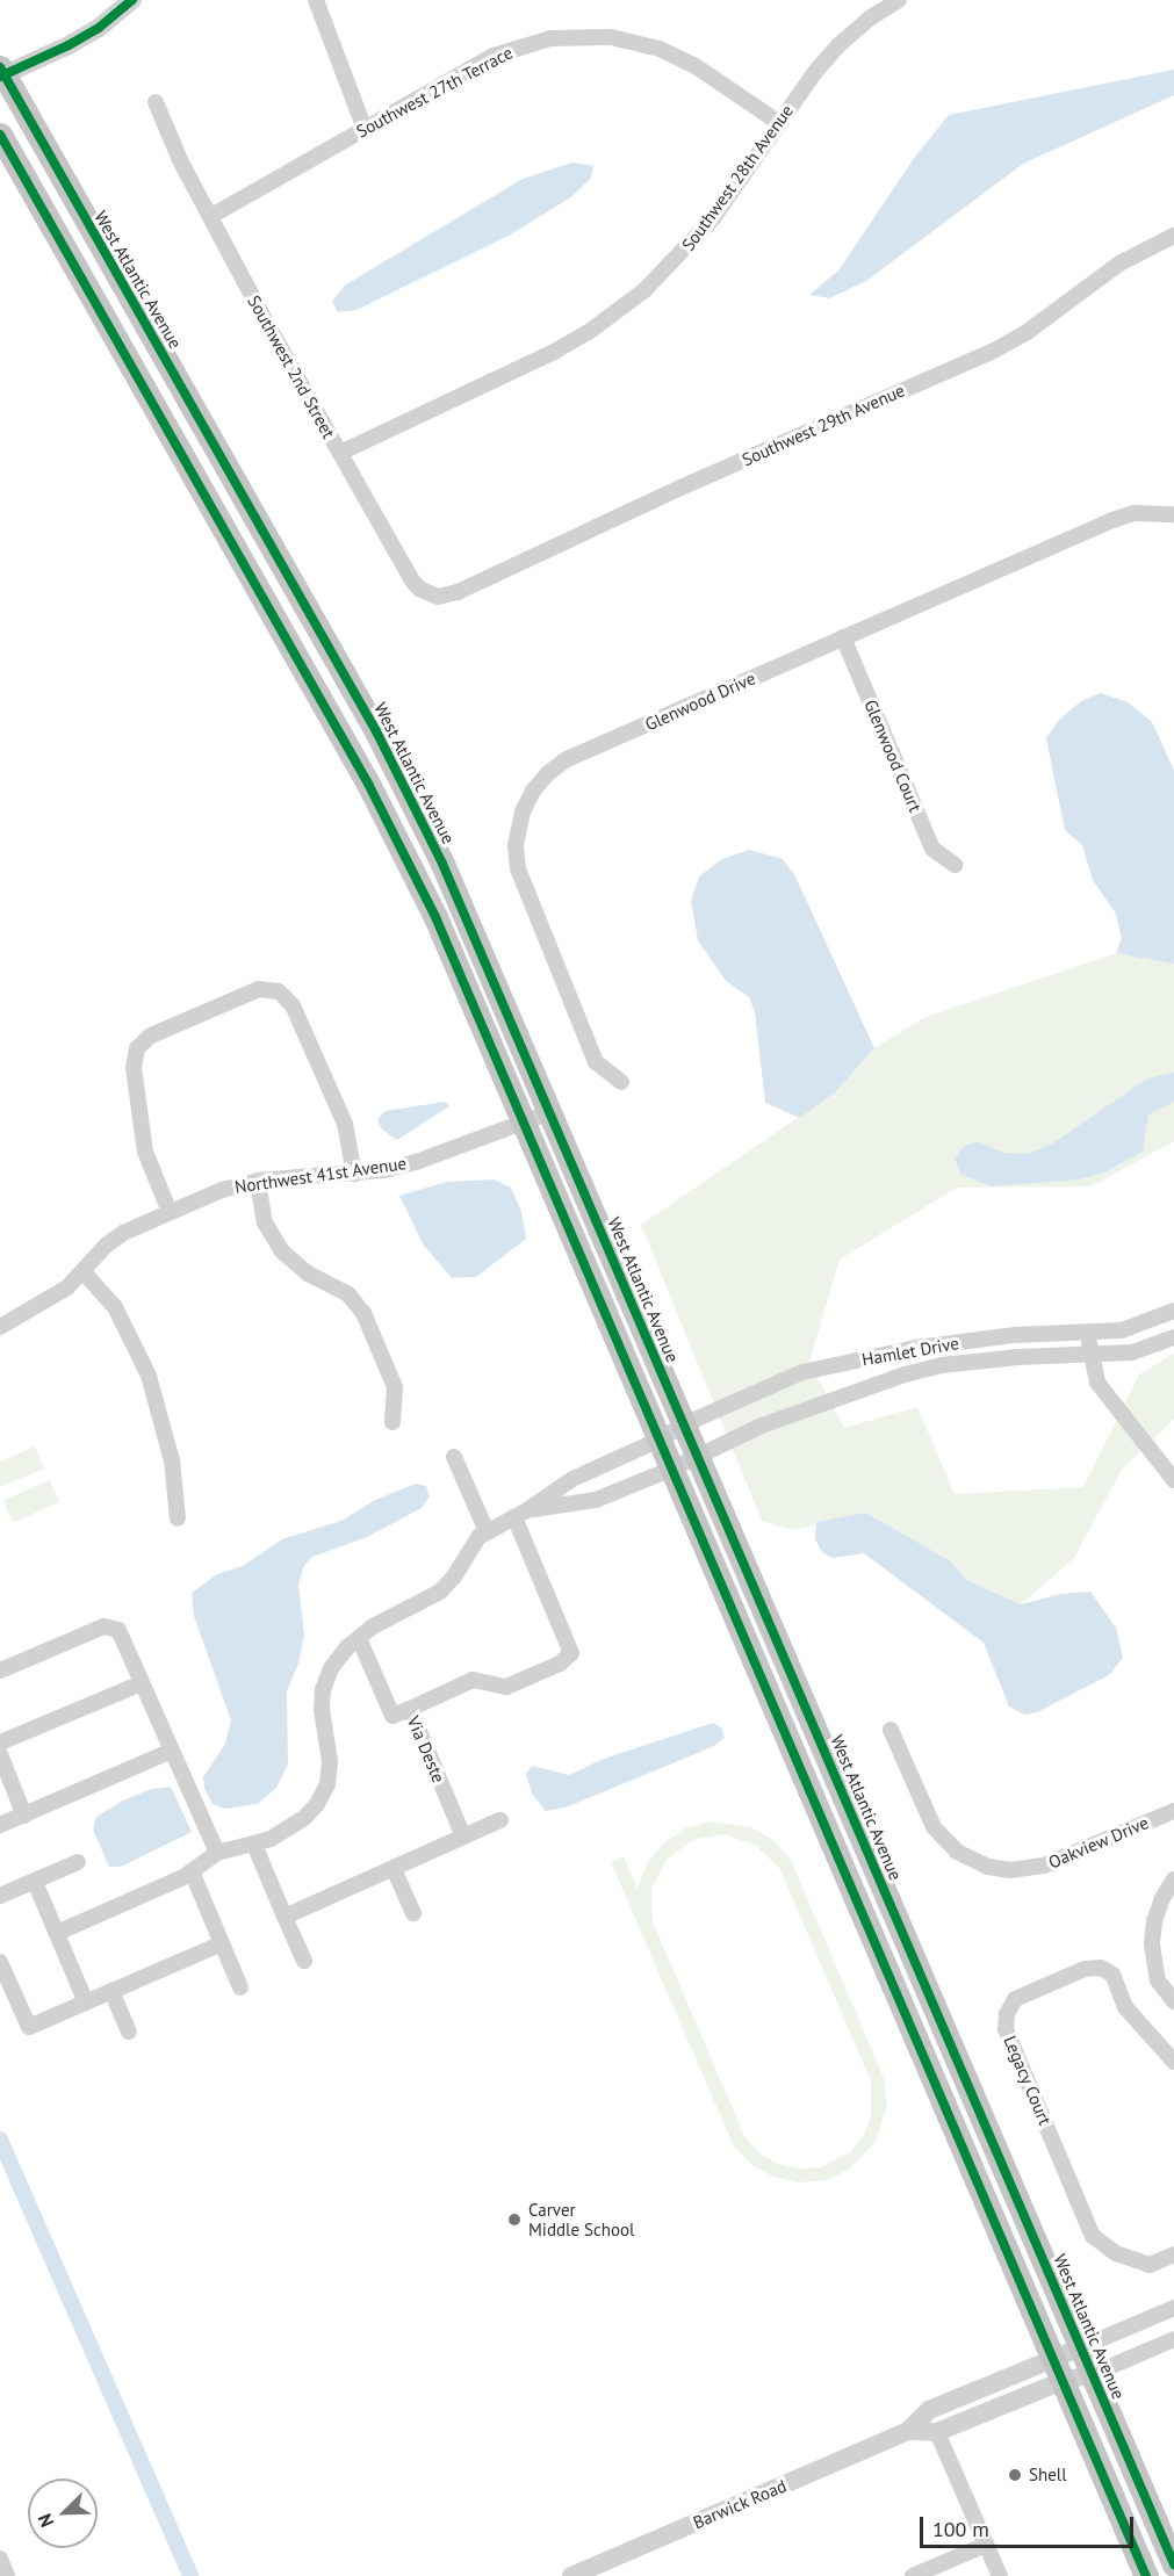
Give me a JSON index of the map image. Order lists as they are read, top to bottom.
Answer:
{
  "streets": {
    "main road": ["West Atlantic Avenue"],
    "street": [
      "Southwest 27th Terrace",
      "Southwest 28th Avenue",
      "Southwest 2nd Street",
      "Southwest 29th Avenue",
      "Glenwood Drive",
      "Glenwood Court",
      "Northwest 41st Avenue",
      "Hamlet Drive",
      "Via Deste",
      "Oakview Drive",
      "Legacy Court",
      "Barwick Road"
    ]
  },
  "crossings": [
    ["Southwest 27th Terrace", "Southwest 28th Avenue"],
    ["Southwest 27th Terrace", "Southwest 2nd Street"],
    ["Southwest 28th Avenue", "Southwest 2nd Street"],
    ["West Atlantic Avenue", "Northwest 41st Avenue"],
    ["West Atlantic Avenue", "Hamlet Drive"],
    ["West Atlantic Avenue", "Barwick Road"],
    ["Southwest 2nd Street", "Southwest 29th Avenue"],
    ["Glenwood Drive", "Glenwood Court"]
  ],
  "places": ["Carver Middle School", "Shell"],
  "scale_bar": "100 m",
  "north": "bottom left"
}
